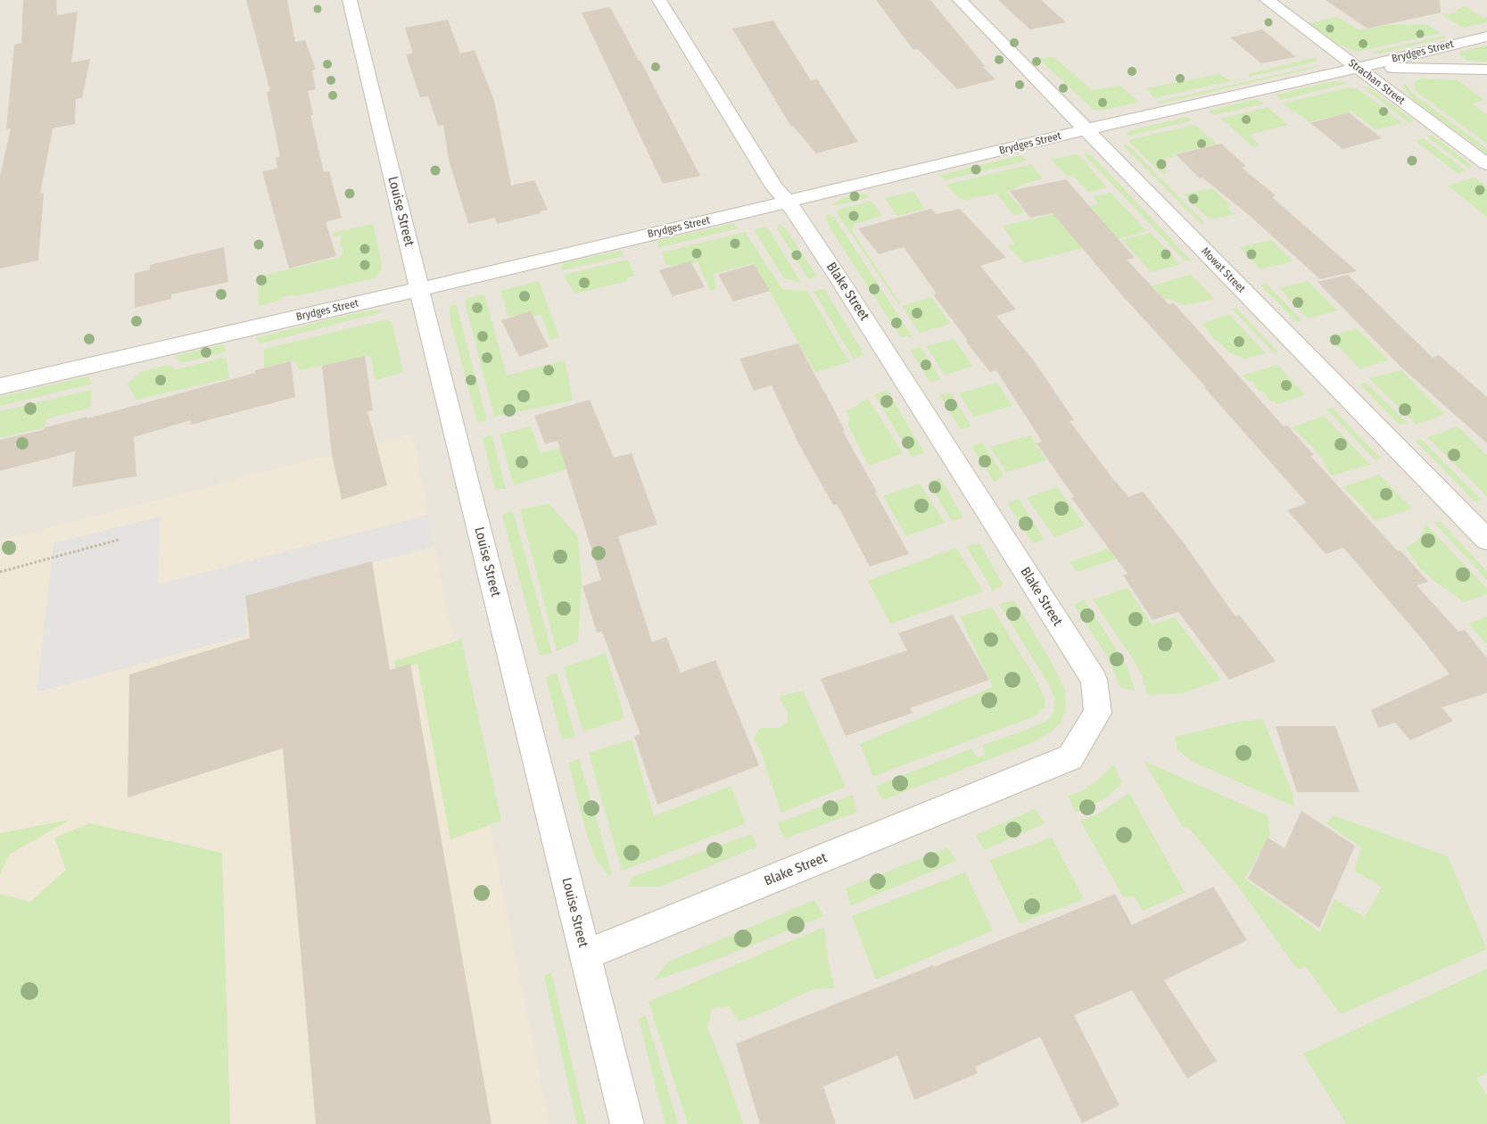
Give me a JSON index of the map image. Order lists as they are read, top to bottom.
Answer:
{
  "streets": {
    "street": [
      "Brydges Street",
      "Strachan Street",
      "Louise Street",
      "Mowat Street",
      "Blake Street"
    ]
  },
  "crossings": [
    ["Brydges Street", "Strachan Street"],
    ["Brydges Street", "Louise Street"],
    ["Brydges Street", "Mowat Street"],
    ["Brydges Street", "Blake Street"],
    ["Louise Street", "Blake Street"]
  ]
}
